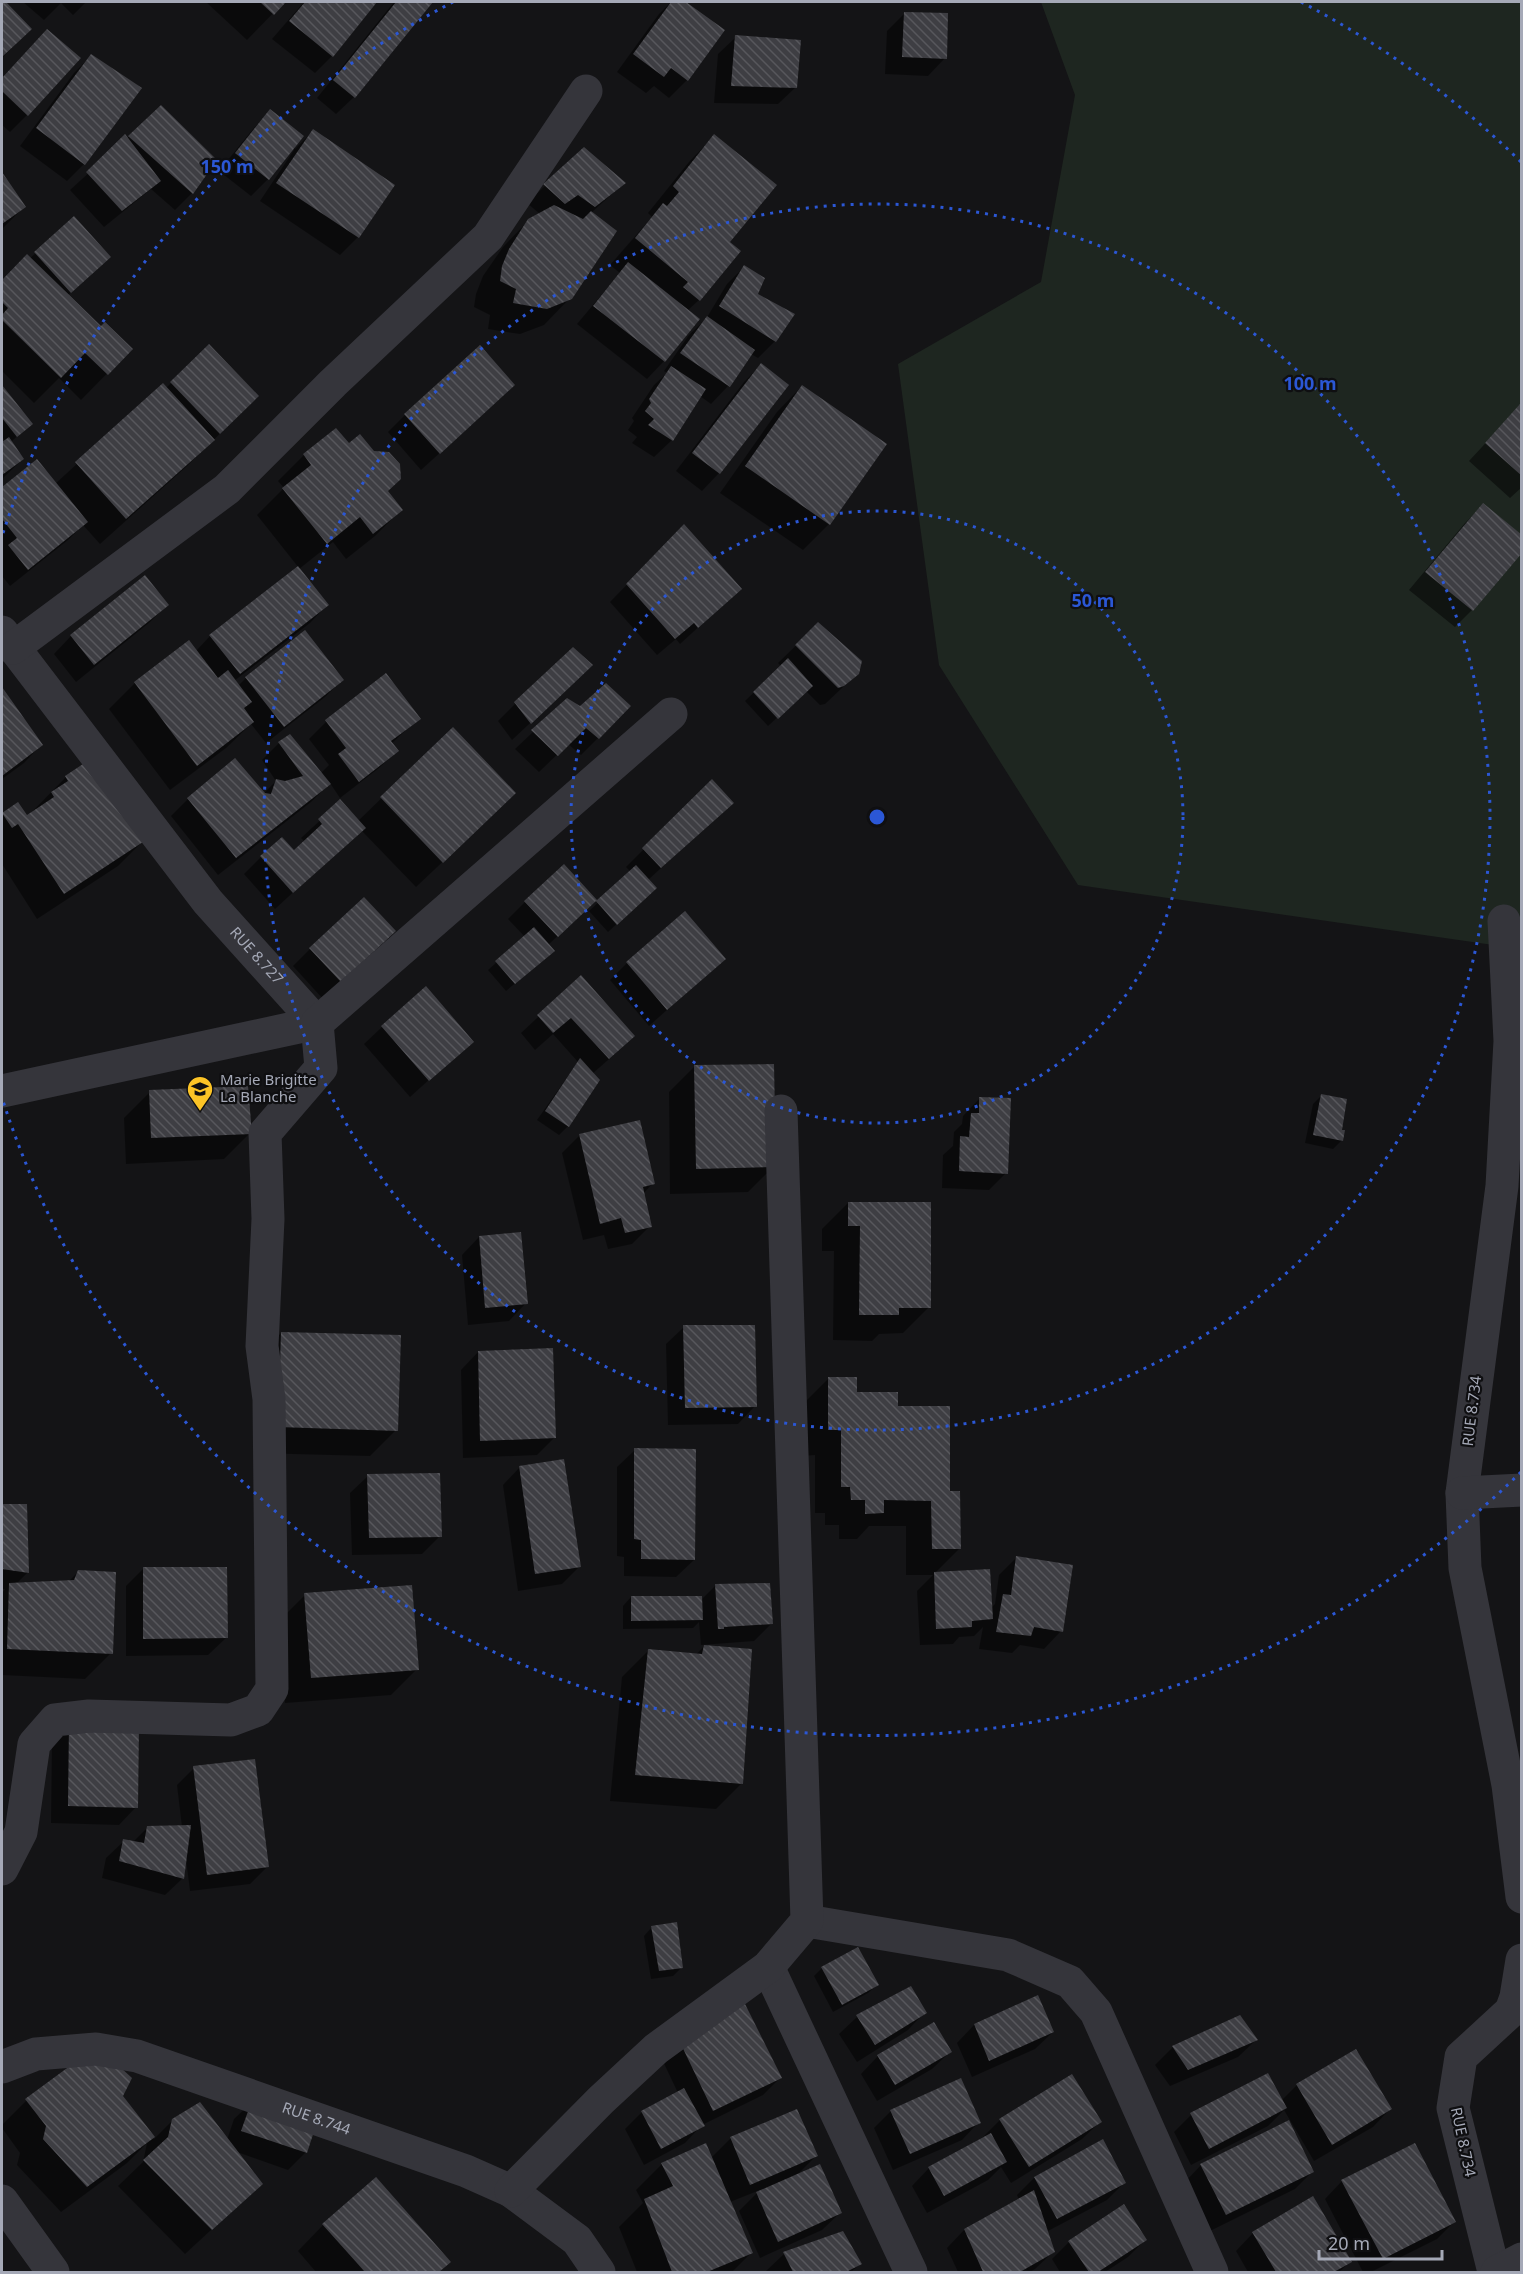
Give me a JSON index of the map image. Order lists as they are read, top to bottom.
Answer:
{
  "streets": {
    "street": ["RUE 8.727", "RUE 8.734", "RUE 8.744"]
  },
  "places": {
    "school or university": ["Marie Brigitte La Blanche"]
  },
  "scale_bar": "20 m",
  "rings": ["150 m", "100 m", "50 m"]
}
